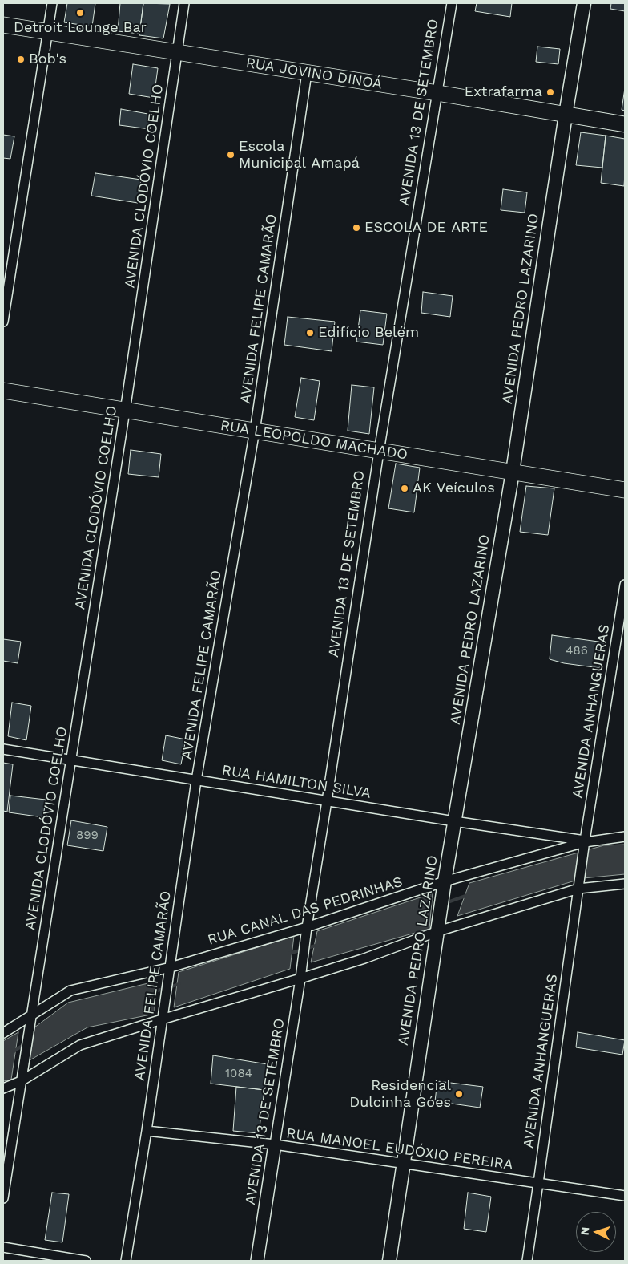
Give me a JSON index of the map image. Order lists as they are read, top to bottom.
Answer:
{
  "streets": {
    "main road": ["RUA JOVINO DINOÁ", "AVENIDA PEDRO LAZARINO", "RUA LEOPOLDO MACHADO"],
    "street": [
      "AVENIDA 13 DE SETEMBRO",
      "AVENIDA CLODÓVIO COELHO",
      "AVENIDA FELIPE CAMARÃO",
      "AVENIDA ANHANGUERAS",
      "RUA HAMILTON SILVA",
      "RUA CANAL DAS PEDRINHAS",
      "RUA MANOEL EUDÓXIO PEREIRA"
    ]
  },
  "crossings": [
    ["RUA JOVINO DINOÁ", "AVENIDA 13 DE SETEMBRO"],
    ["RUA JOVINO DINOÁ", "AVENIDA CLODÓVIO COELHO"],
    ["RUA JOVINO DINOÁ", "AVENIDA FELIPE CAMARÃO"],
    ["RUA JOVINO DINOÁ", "AVENIDA PEDRO LAZARINO"],
    ["AVENIDA 13 DE SETEMBRO", "RUA LEOPOLDO MACHADO"],
    ["AVENIDA 13 DE SETEMBRO", "RUA HAMILTON SILVA"],
    ["AVENIDA 13 DE SETEMBRO", "RUA CANAL DAS PEDRINHAS"],
    ["AVENIDA 13 DE SETEMBRO", "RUA MANOEL EUDÓXIO PEREIRA"],
    ["AVENIDA CLODÓVIO COELHO", "RUA LEOPOLDO MACHADO"],
    ["AVENIDA CLODÓVIO COELHO", "RUA HAMILTON SILVA"],
    ["AVENIDA CLODÓVIO COELHO", "RUA CANAL DAS PEDRINHAS"],
    ["AVENIDA FELIPE CAMARÃO", "RUA LEOPOLDO MACHADO"],
    ["AVENIDA FELIPE CAMARÃO", "RUA HAMILTON SILVA"],
    ["AVENIDA FELIPE CAMARÃO", "RUA CANAL DAS PEDRINHAS"],
    ["AVENIDA FELIPE CAMARÃO", "RUA MANOEL EUDÓXIO PEREIRA"],
    ["AVENIDA PEDRO LAZARINO", "RUA LEOPOLDO MACHADO"],
    ["AVENIDA PEDRO LAZARINO", "RUA HAMILTON SILVA"],
    ["AVENIDA PEDRO LAZARINO", "RUA CANAL DAS PEDRINHAS"],
    ["AVENIDA PEDRO LAZARINO", "RUA MANOEL EUDÓXIO PEREIRA"],
    ["AVENIDA ANHANGUERAS", "RUA HAMILTON SILVA"],
    ["AVENIDA ANHANGUERAS", "RUA CANAL DAS PEDRINHAS"],
    ["AVENIDA ANHANGUERAS", "RUA MANOEL EUDÓXIO PEREIRA"],
    ["RUA HAMILTON SILVA", "RUA CANAL DAS PEDRINHAS"]
  ],
  "places": [
    "Detroit Lounge Bar",
    "Bob's",
    "Extrafarma",
    "Escola Municipal Amapá",
    "ESCOLA DE ARTE",
    "Edifício Belém",
    "AK Veículos",
    "Residencial Dulcinha Góes"
  ],
  "house_numbers": ["486", "899", "1084"],
  "north": "left"
}
